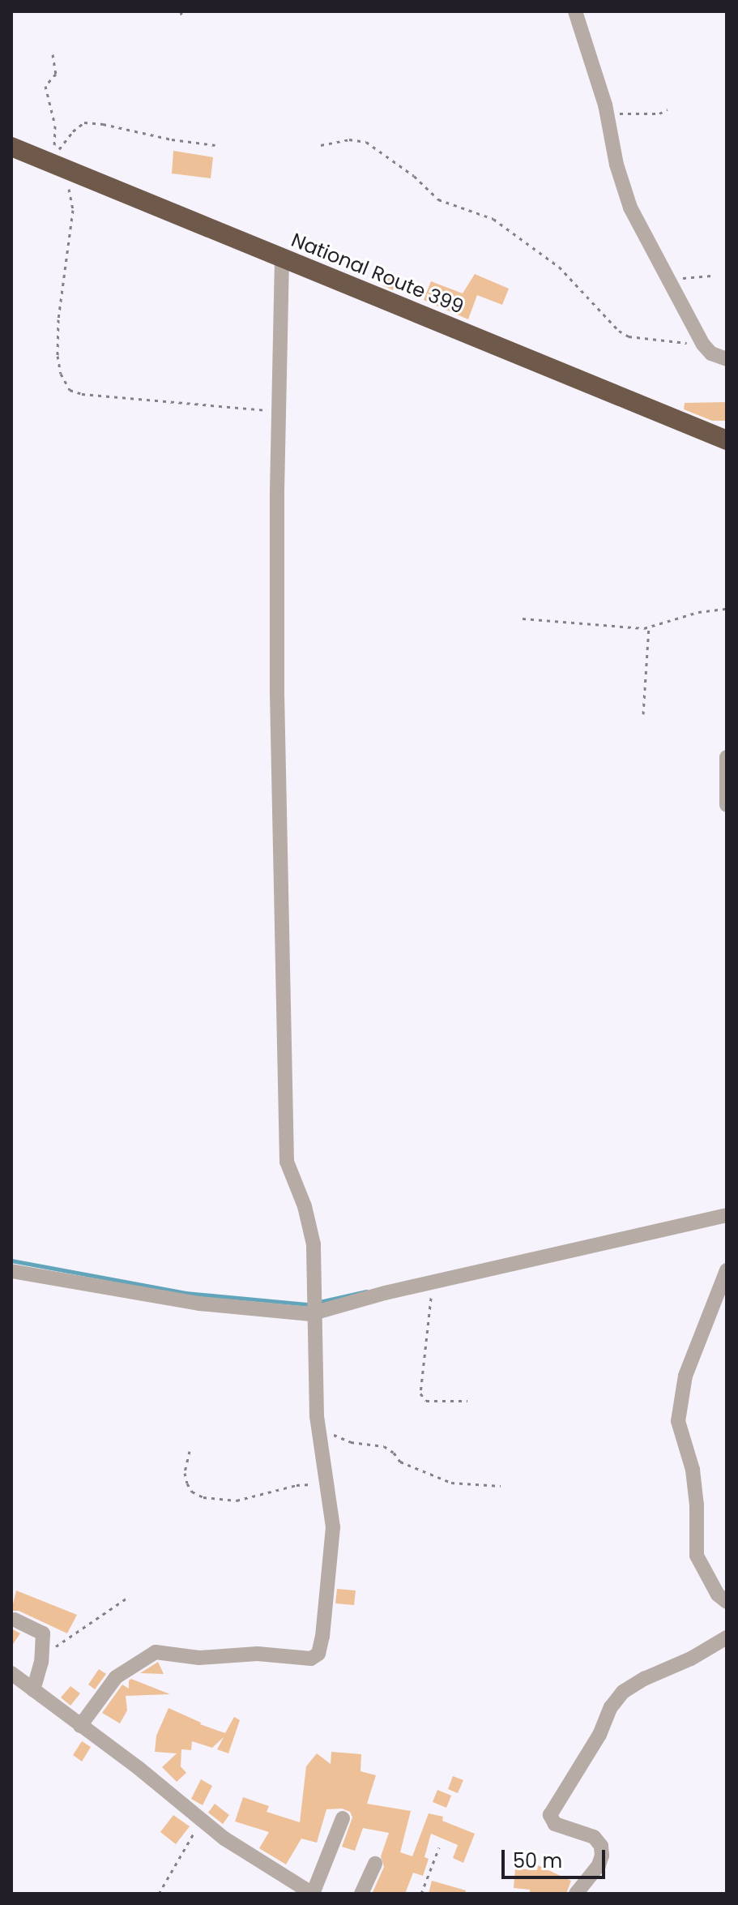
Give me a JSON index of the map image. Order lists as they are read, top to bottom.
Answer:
{
  "streets": {
    "highway": ["National Route 399"]
  },
  "scale_bar": "50 m"
}
